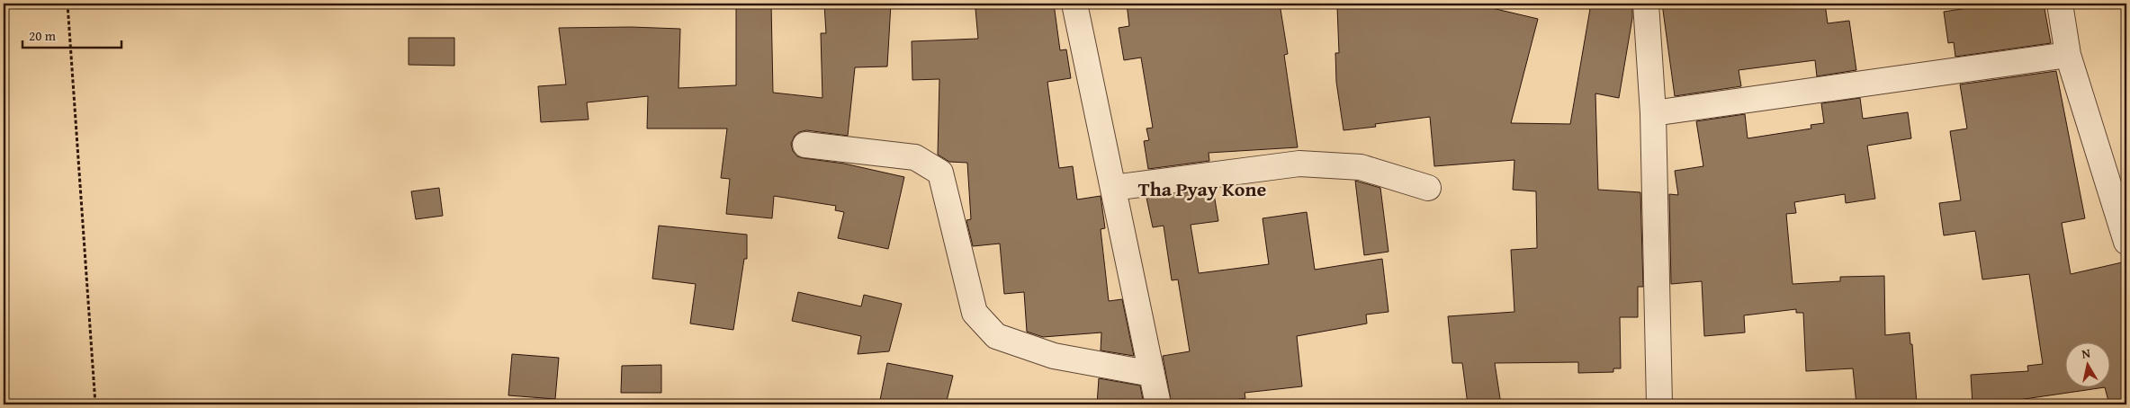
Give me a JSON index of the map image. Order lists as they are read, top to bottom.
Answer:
{
  "districts": ["Tha Pyay Kone"],
  "scale_bar": "20 m",
  "north": "top"
}
